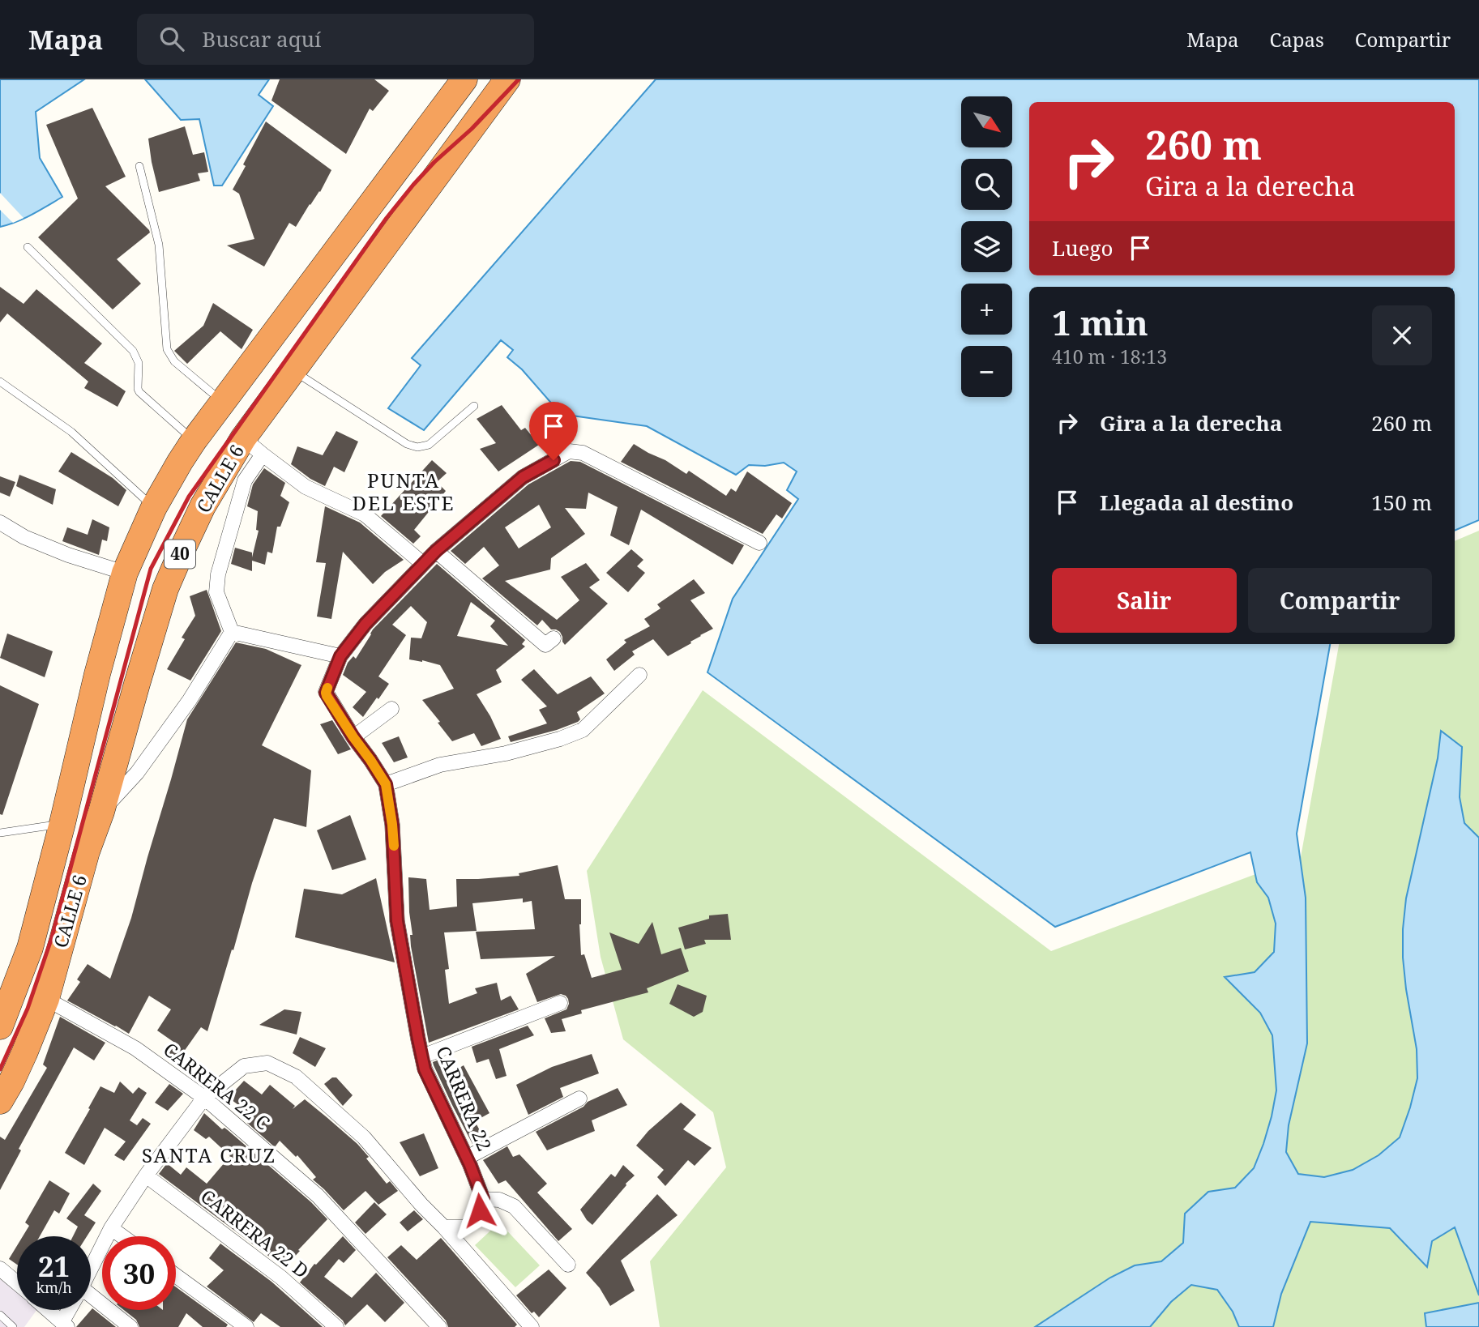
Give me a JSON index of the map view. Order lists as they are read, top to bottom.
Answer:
{
  "streets": {
    "highway": ["CALLE 6", "40"],
    "street": ["CARRERA 22 C", "CARRERA 22", "CARRERA 22 D"]
  },
  "crossings": [
    ["CALLE 6", "CARRERA 22 C"]
  ],
  "districts": ["PUNTA DEL ESTE", "SANTA CRUZ"],
  "north": "bottom right",
  "page": {
    "header": "Mapa",
    "search": "Buscar aquí",
    "nav": ["Mapa", "Capas", "Compartir"],
    "map_buttons": ["+", "−"],
    "turn": ["260 m", "Gira a la derecha"],
    "then": "Luego",
    "heading": ["1 min", "410 m · 18:13"],
    "list": [
      {
        "name": "Gira a la derecha",
        "value": "260 m"
      },
      {
        "name": "Llegada al destino",
        "value": "150 m"
      }
    ],
    "buttons": ["Salir", "Compartir"],
    "speed": "21 km/h",
    "limit": "30"
  }
}
